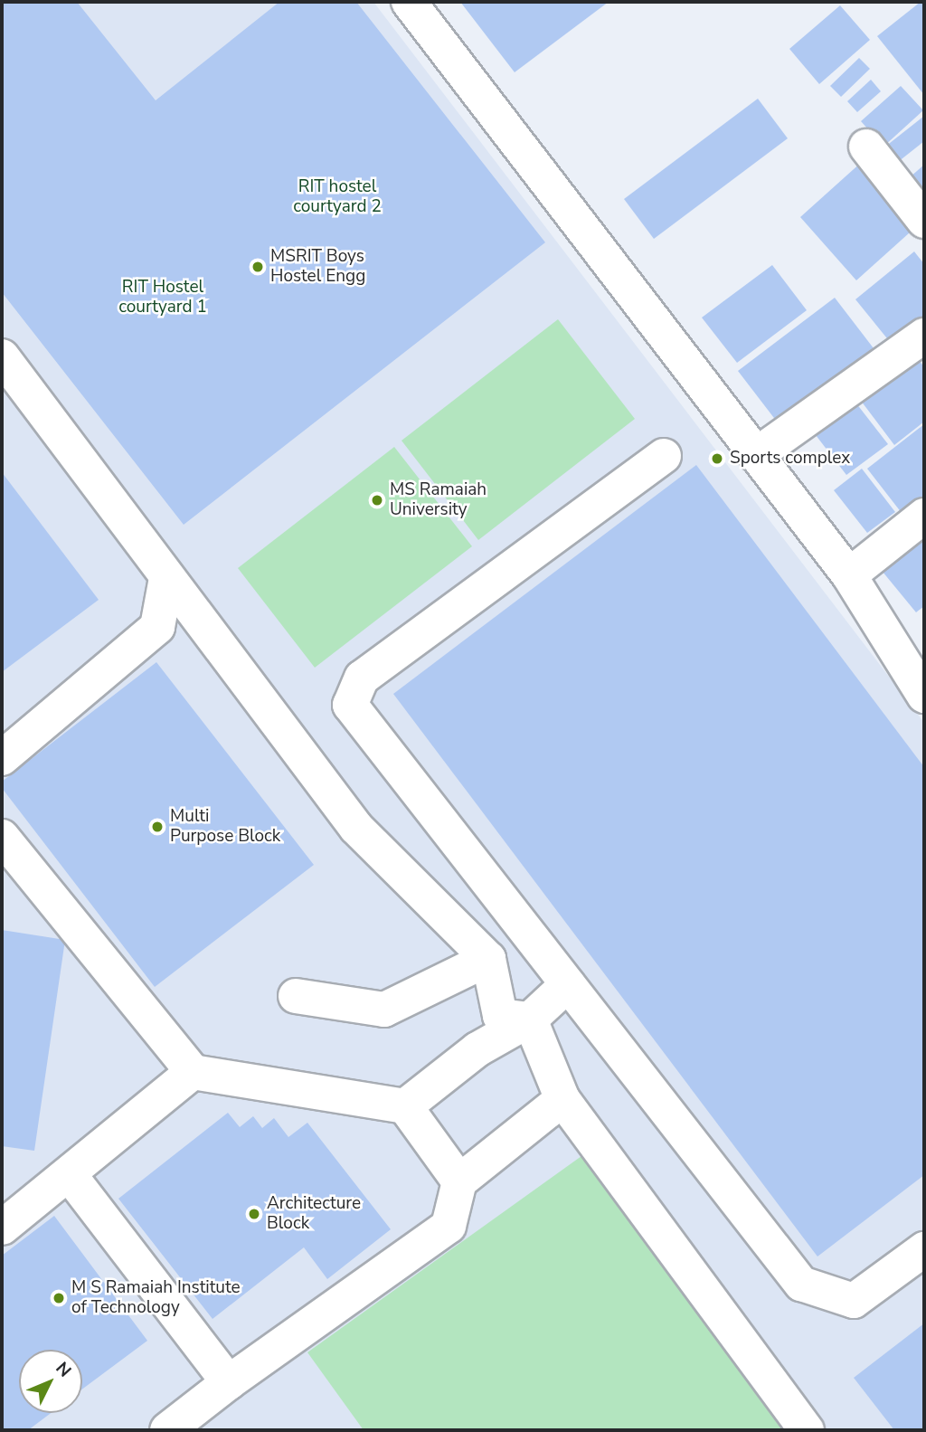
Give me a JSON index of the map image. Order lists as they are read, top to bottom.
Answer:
{
  "parks": ["RIT hostel courtyard 2", "RIT Hostel courtyard 1"],
  "places": [
    "MSRIT Boys Hostel Engg",
    "Sports complex",
    "MS Ramaiah University",
    "Multi Purpose Block",
    "Architecture Block",
    "M S Ramaiah Institute of Technology"
  ],
  "north": "top right"
}
